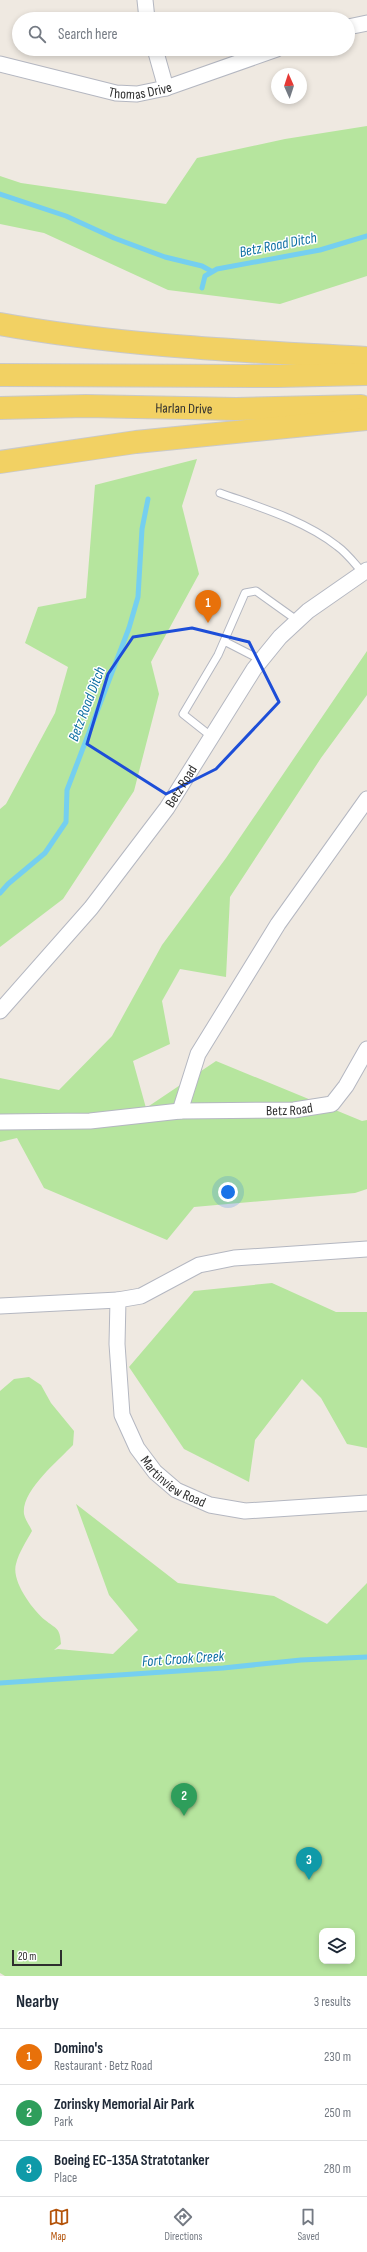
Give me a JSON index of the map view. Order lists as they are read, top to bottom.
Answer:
{
  "streets": {
    "main road": ["Harlan Drive"],
    "street": ["Thomas Drive", "Betz Road", "Martinview Road"]
  },
  "water": ["Betz Road Ditch", "Fort Crook Creek"],
  "scale_bar": "20 m",
  "north": "top",
  "page": {
    "search": "Search here",
    "pins": ["1", "2", "3"],
    "scale": "20 m",
    "heading": ["Nearby", "3 results"],
    "list": [
      {
        "mark": "1",
        "name": "Domino's",
        "note": "Restaurant · Betz Road",
        "value": "230 m"
      },
      {
        "mark": "2",
        "name": "Zorinsky Memorial Air Park",
        "note": "Park",
        "value": "250 m"
      },
      {
        "mark": "3",
        "name": "Boeing EC-135A Stratotanker",
        "note": "Place",
        "value": "280 m"
      }
    ],
    "nav": ["Map", "Directions", "Saved"]
  }
}
